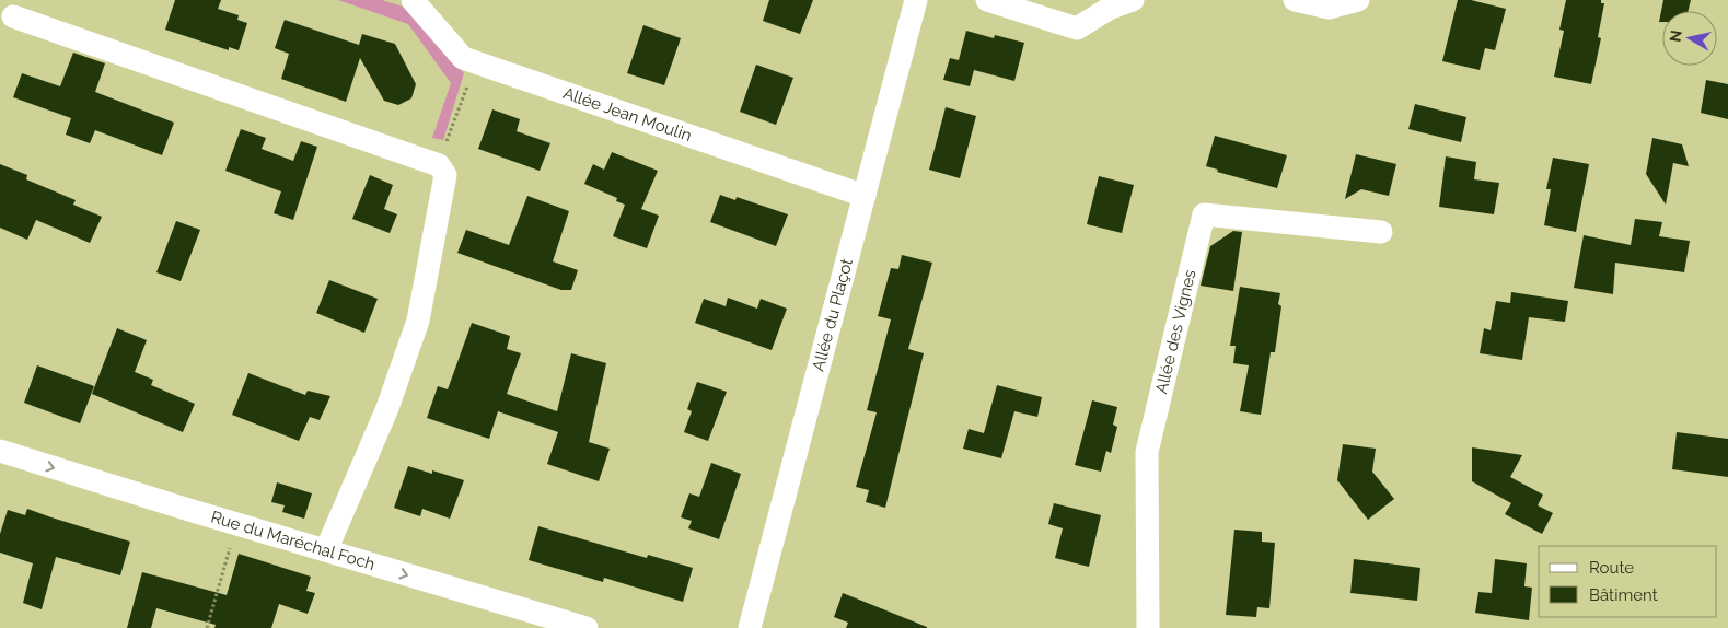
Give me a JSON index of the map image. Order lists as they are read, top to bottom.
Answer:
{
  "streets": {
    "street": [
      "Allée Jean Moulin",
      "Allée du Plaçot",
      "Allée des Vignes",
      "Rue du Maréchal Foch"
    ]
  },
  "crossings": [
    ["Allée Jean Moulin", "Allée du Plaçot"]
  ],
  "one_way": ["Rue du Maréchal Foch"],
  "legend": ["Route", "Bâtiment"],
  "north": "left"
}
